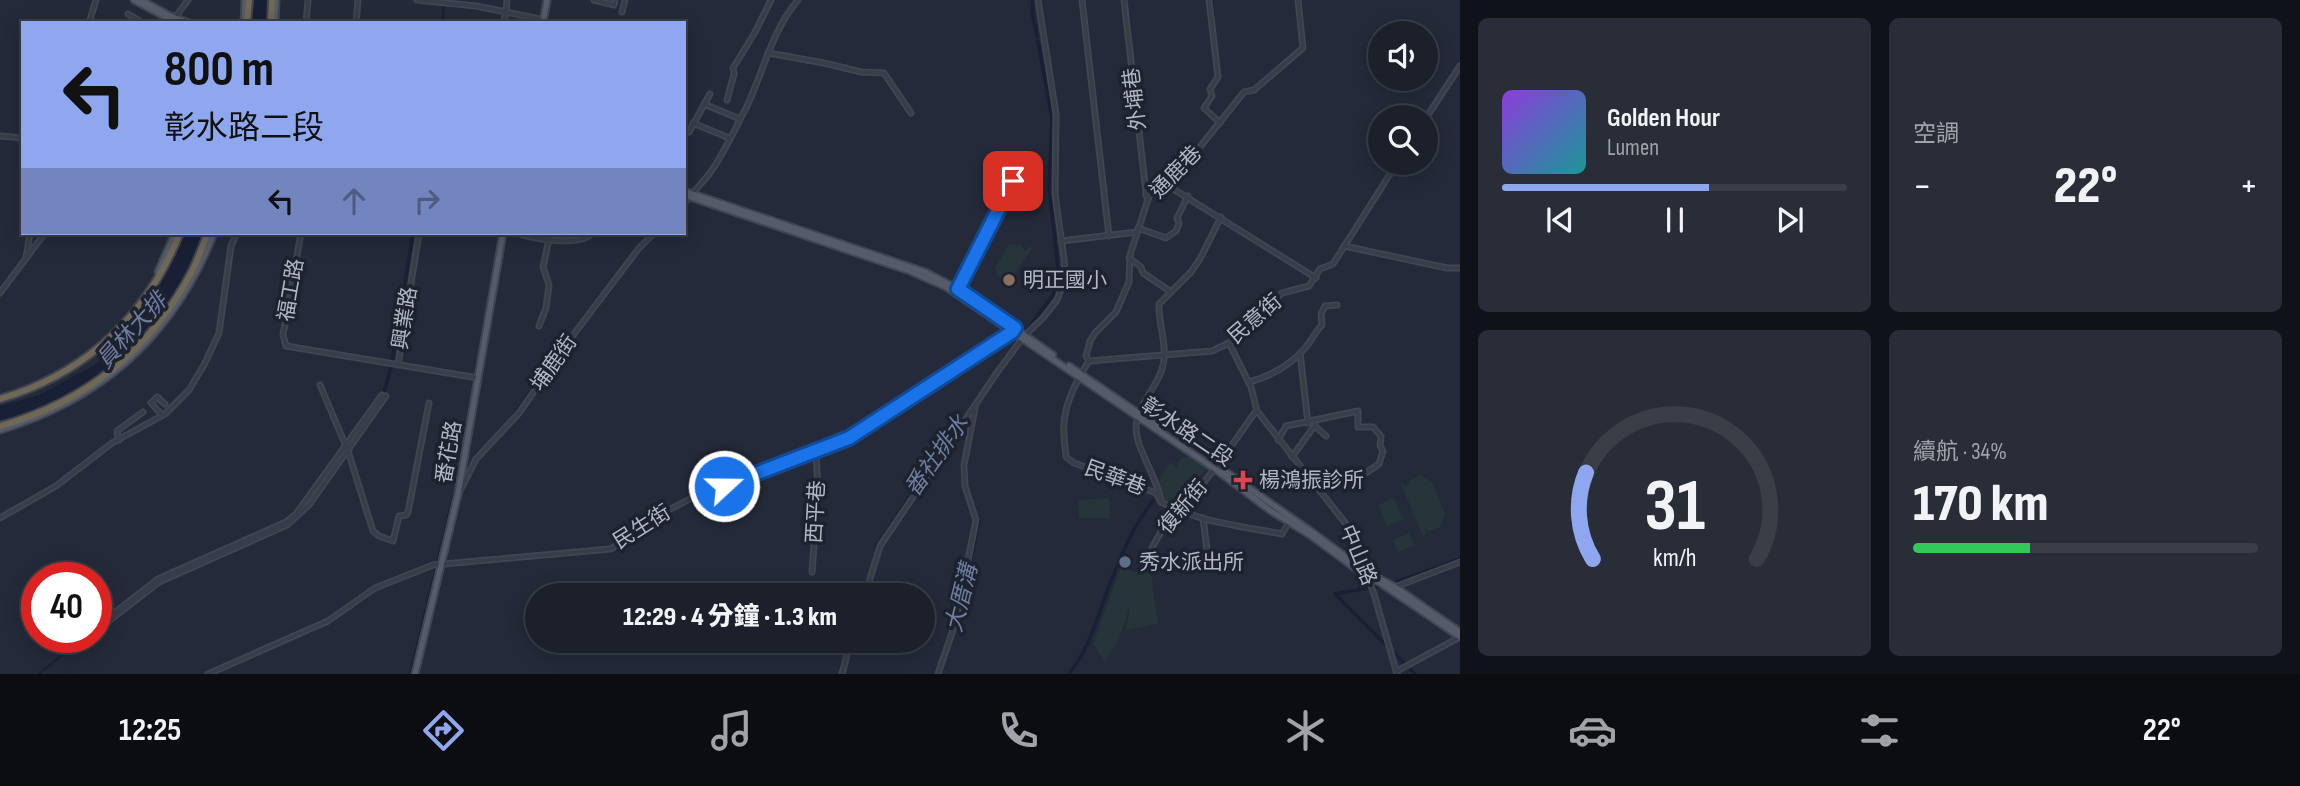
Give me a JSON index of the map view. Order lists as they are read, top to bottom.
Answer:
{
  "streets": {
    "main road": ["彰水路二段", "番花路"],
    "street": [
      "外埔巷",
      "通鹿巷",
      "福工路",
      "興業路",
      "民意街",
      "埔鹿街",
      "民華巷",
      "復新街",
      "西平巷",
      "民生街",
      "中山路"
    ]
  },
  "crossings": [
    ["外埔巷", "通鹿巷"],
    ["通鹿巷", "民意街"],
    ["福工路", "興業路"],
    ["興業路", "番花路"],
    ["民意街", "中山路"],
    ["埔鹿街", "番花路"],
    ["彰水路二段", "民華巷"],
    ["彰水路二段", "復新街"],
    ["彰水路二段", "民生街"],
    ["彰水路二段", "中山路"],
    ["番花路", "民生街"],
    ["復新街", "中山路"],
    ["西平巷", "民生街"]
  ],
  "water": ["員林大排", "番社排水", "大厝溝"],
  "places": {
    "other": ["明正國小", "秀水派出所"],
    "health": ["楊鴻振診所"]
  },
  "page": {
    "tile": [
      "空調",
      ["續航 · 34%", "170 km"]
    ],
    "turn": ["800 m", "彰水路二段"],
    "song": ["Golden Hour", "Lumen"],
    "heat": ["−", "22°", "+"],
    "limit": "40",
    "trip": "12:29 · 4 分鐘 · 1.3 km",
    "tabs": ["12:25", "22°"],
    "gauge": ["31", "km/h"]
  }
}
